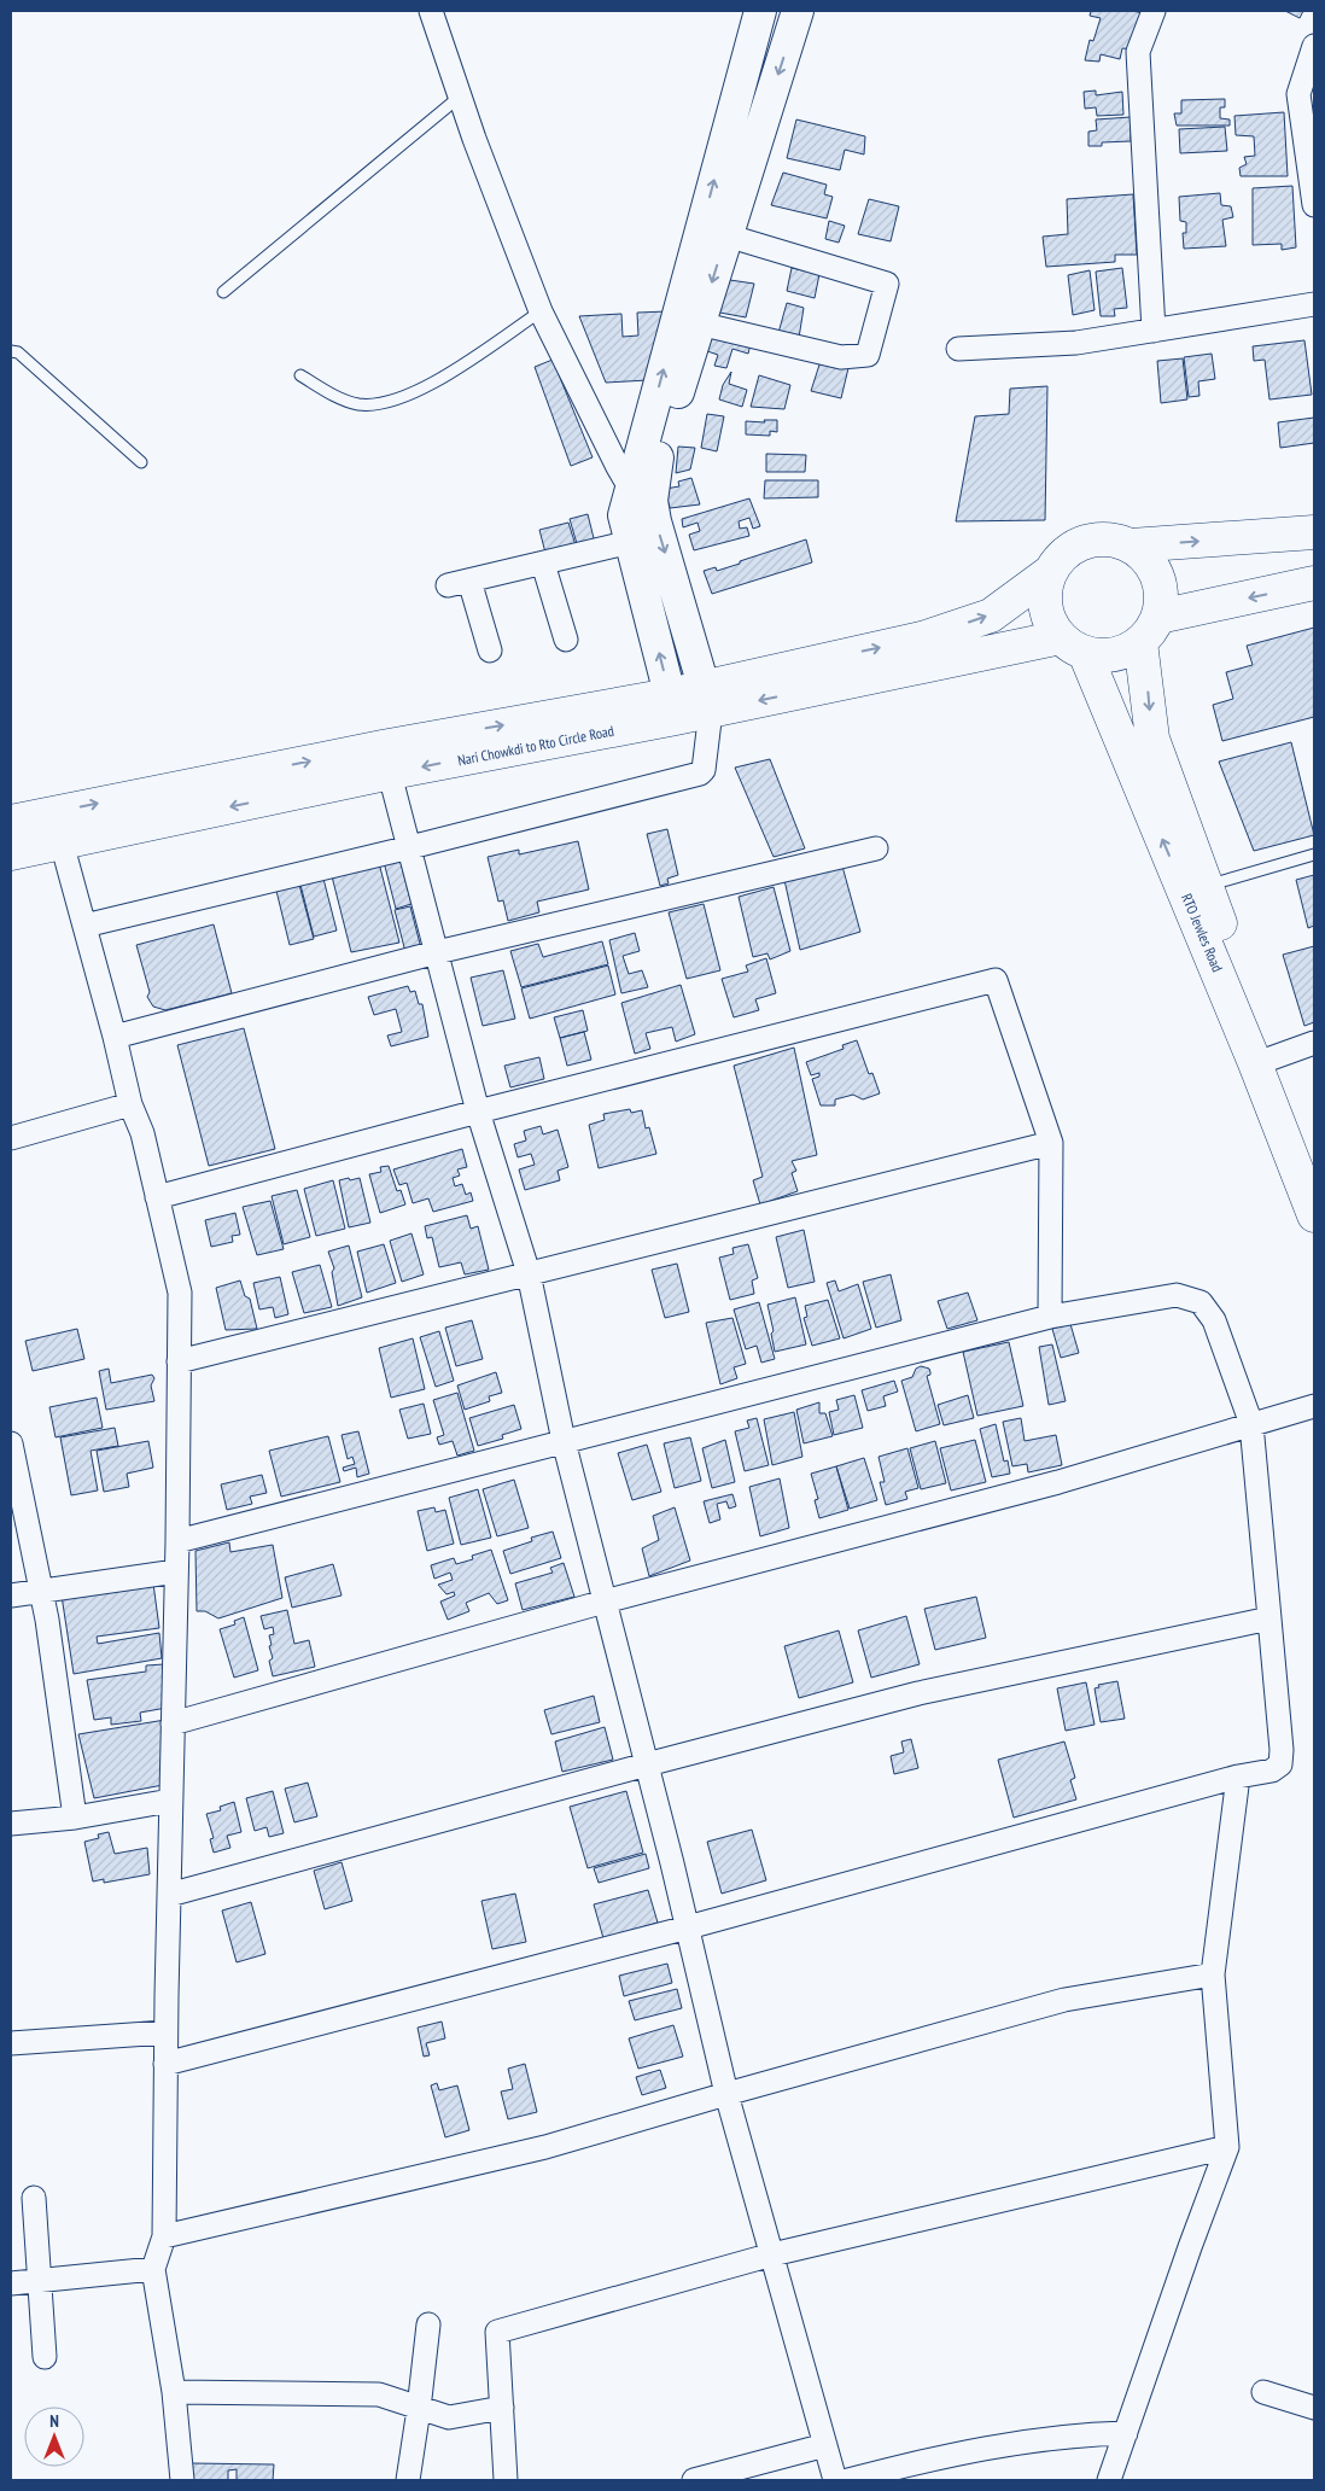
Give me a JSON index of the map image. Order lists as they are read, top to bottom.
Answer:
{
  "streets": {
    "main road": ["Nari Chowkdi to Rto Circle Road", "RTO Jewles Road"]
  },
  "crossings": [
    ["Nari Chowkdi to Rto Circle Road", "RTO Jewles Road"]
  ],
  "north": "top"
}
